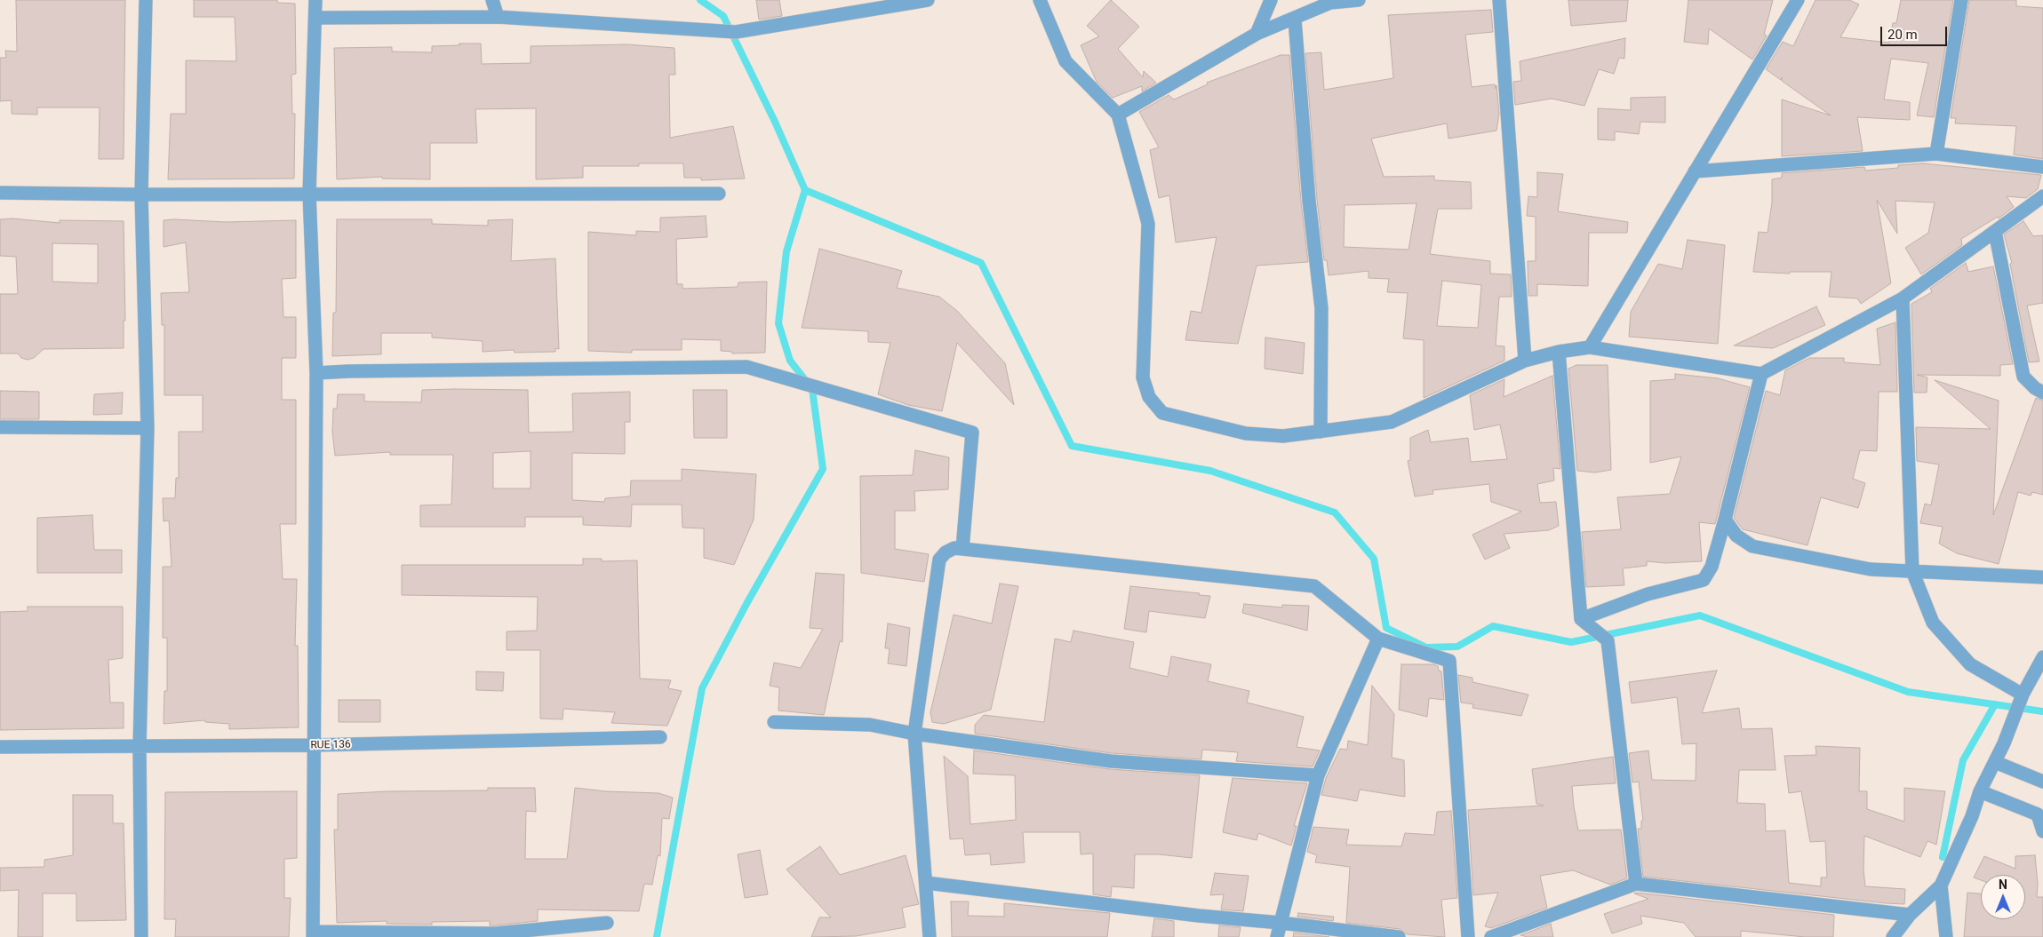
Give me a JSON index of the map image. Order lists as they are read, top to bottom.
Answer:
{
  "streets": {
    "street": ["RUE 136"]
  },
  "scale_bar": "20 m",
  "north": "top"
}
